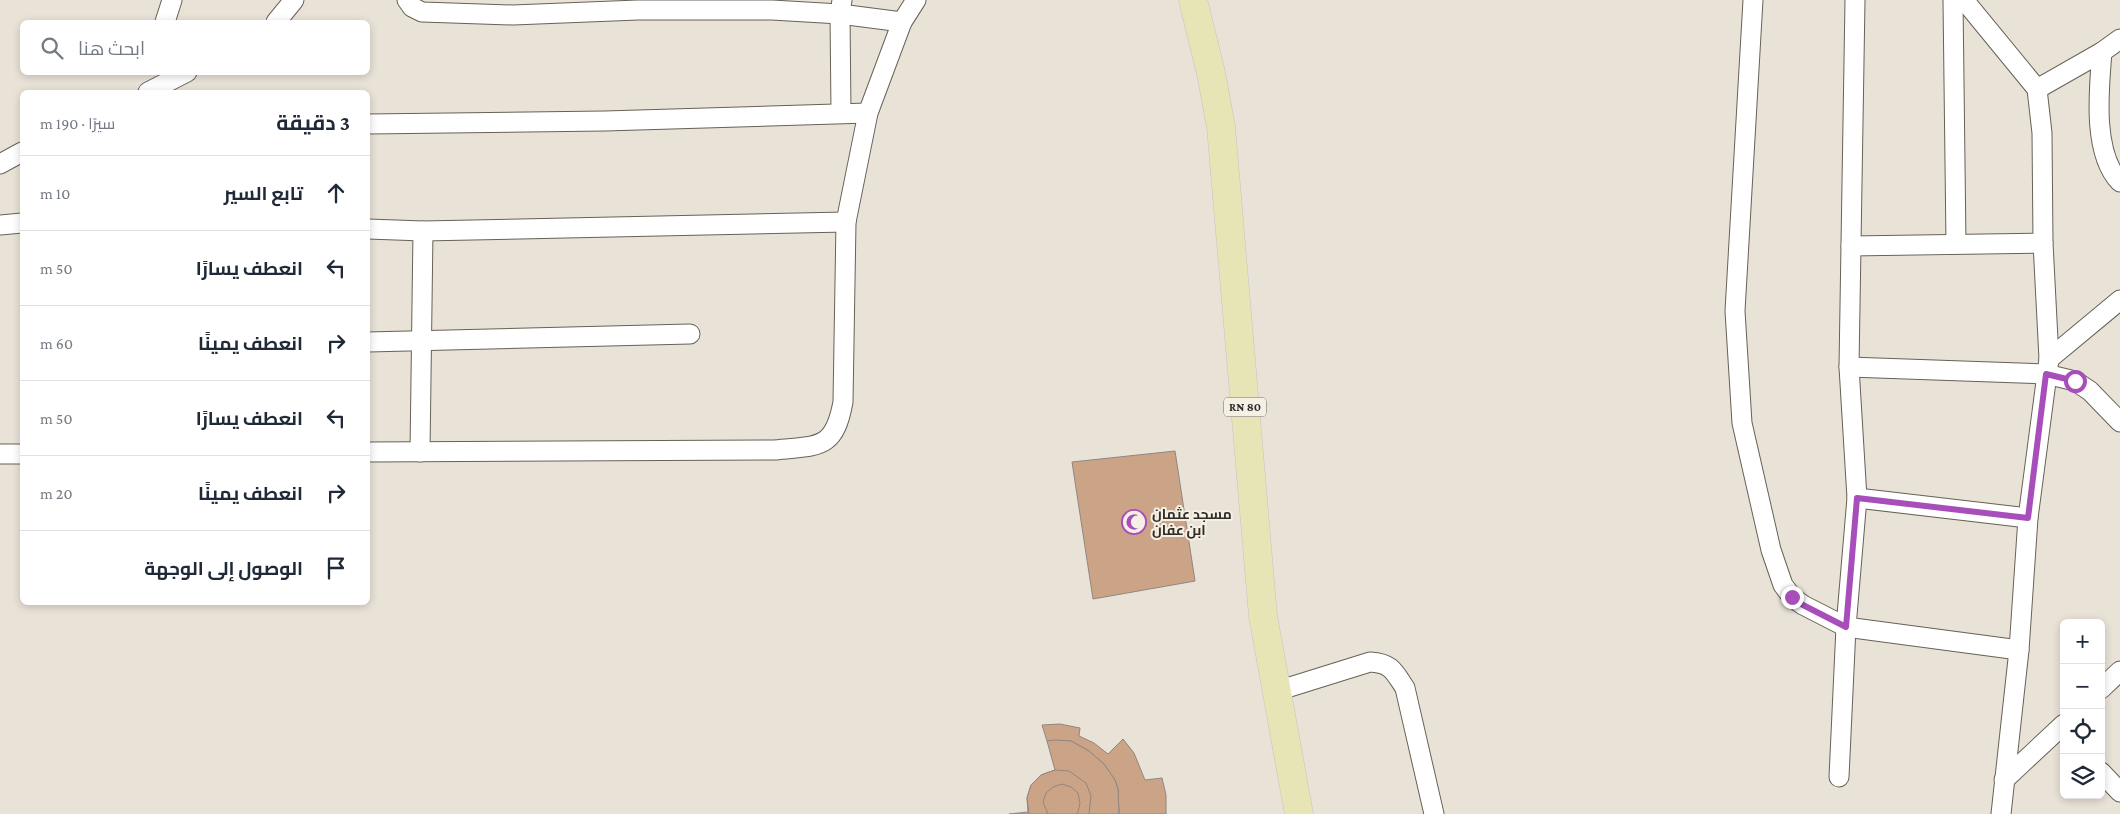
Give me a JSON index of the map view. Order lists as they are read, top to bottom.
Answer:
{
  "streets": {
    "main road": ["RN 80"]
  },
  "places": {
    "mosque": ["مسجد عثمان ابن عفان"]
  },
  "page": {
    "search": "ابحث هنا",
    "heading": ["3 دقيقة", "سيرًا · 190 m"],
    "list": [
      ["تابع السير", "10 m"],
      ["انعطف يسارًا", "50 m"],
      ["انعطف يمينًا", "60 m"],
      ["انعطف يسارًا", "50 m"],
      ["انعطف يمينًا", "20 m"],
      "الوصول إلى الوجهة"
    ],
    "map_buttons": ["+", "−"]
  }
}
